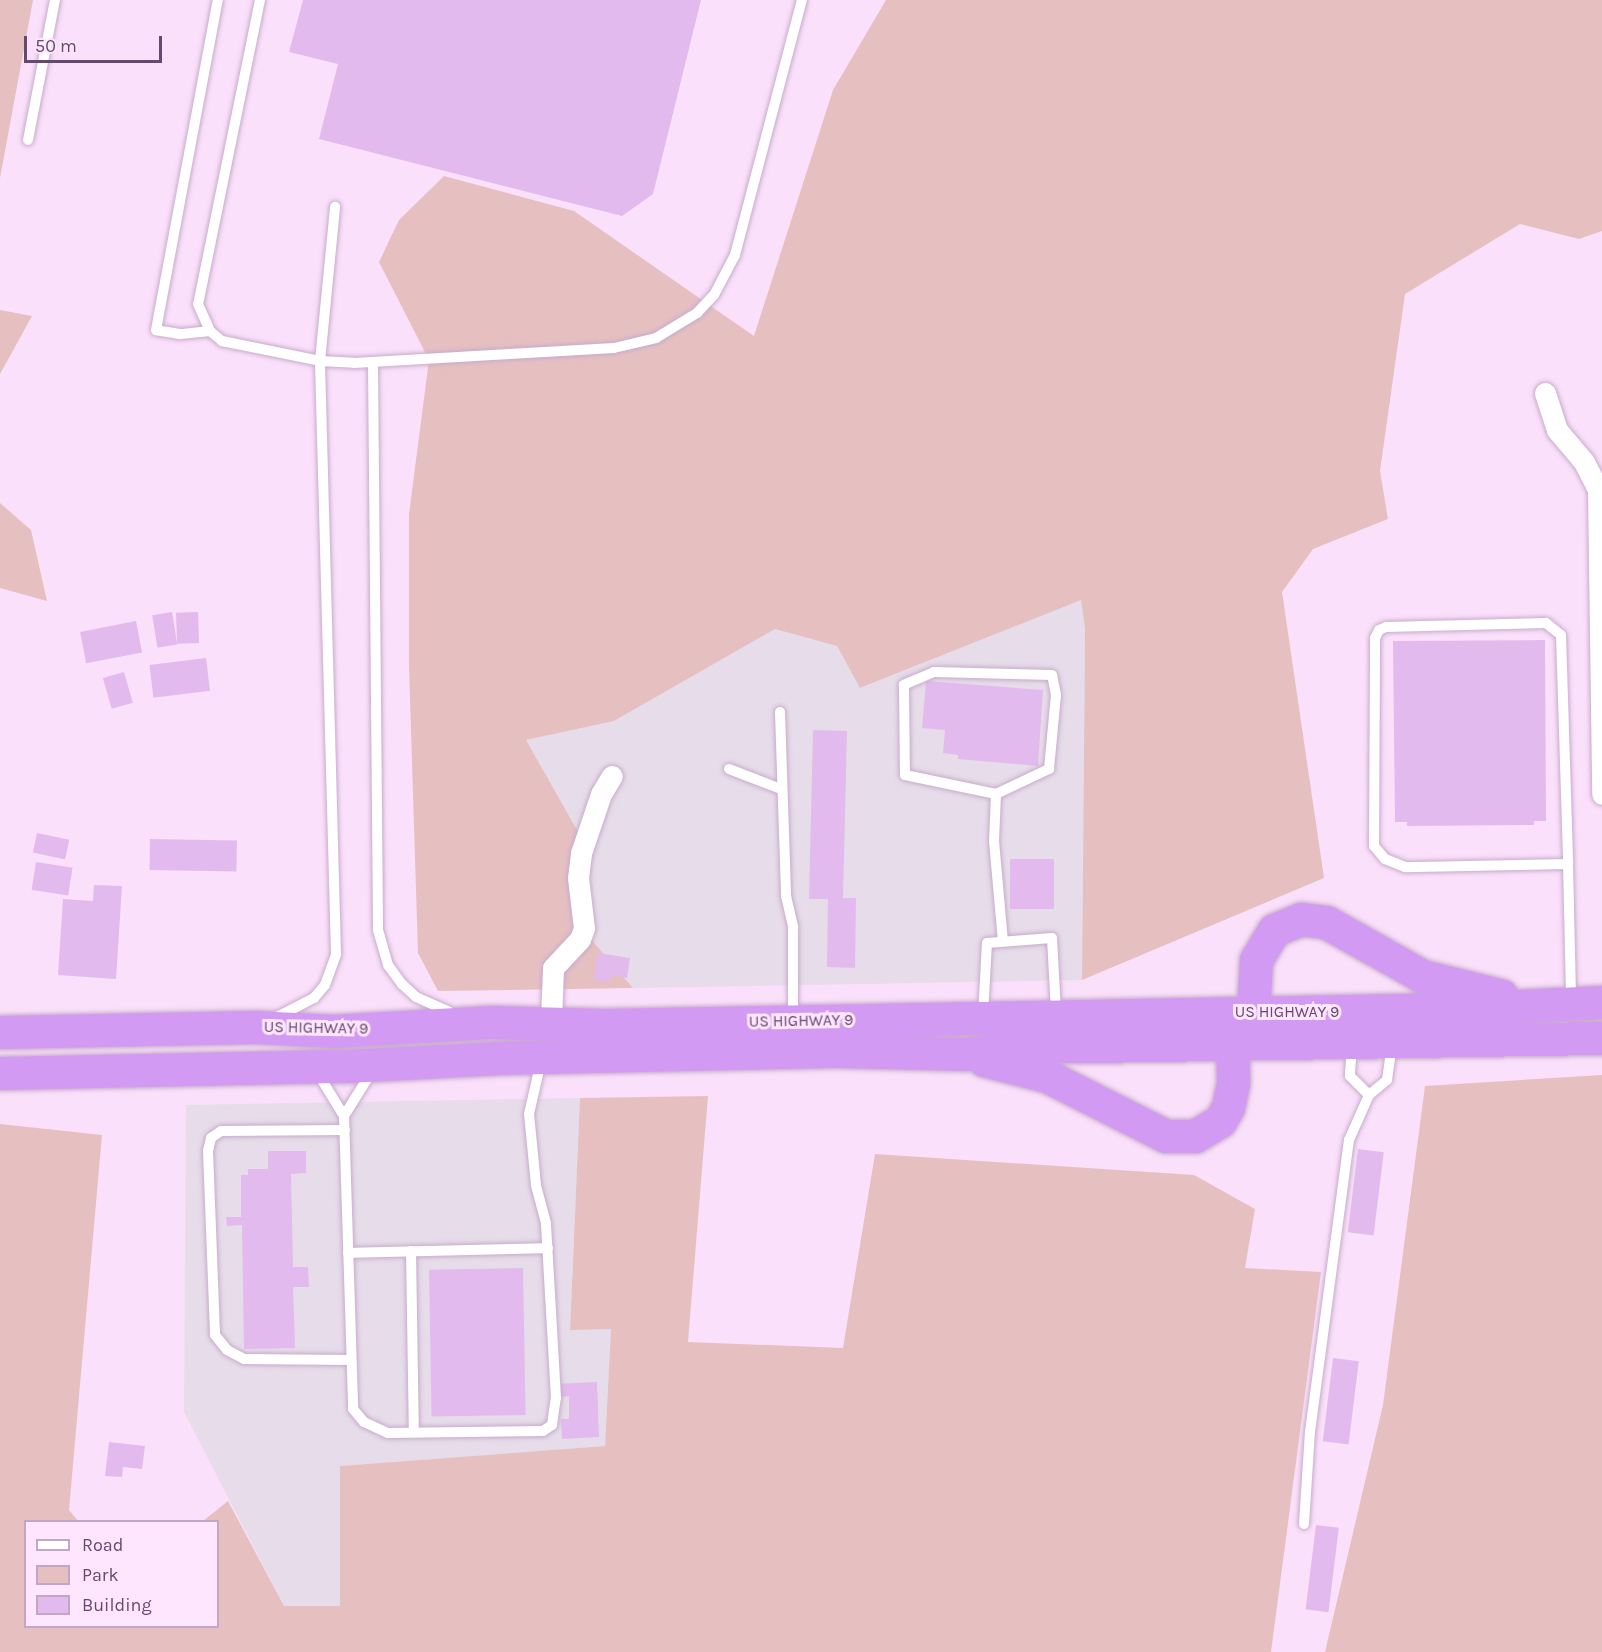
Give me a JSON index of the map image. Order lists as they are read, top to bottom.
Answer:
{
  "streets": {
    "highway": ["US HIGHWAY 9"]
  },
  "legend": ["Road", "Park", "Building"],
  "scale_bar": "50 m"
}
